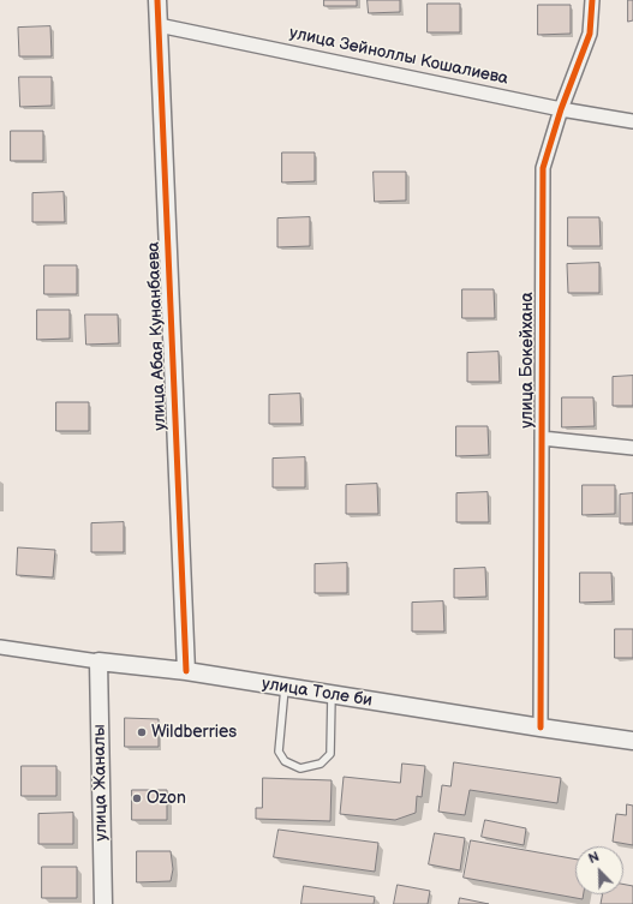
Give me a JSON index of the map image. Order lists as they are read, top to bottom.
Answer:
{
  "streets": {
    "street": [
      "улица Зейноллы Кошалиева",
      "улица Абая Кунанбаева",
      "улица Бокейхана",
      "улица Толе би",
      "улица Жаналы"
    ]
  },
  "crossings": [
    ["улица Зейноллы Кошалиева", "улица Абая Кунанбаева"],
    ["улица Зейноллы Кошалиева", "улица Бокейхана"],
    ["улица Абая Кунанбаева", "улица Толе би"],
    ["улица Бокейхана", "улица Толе би"],
    ["улица Толе би", "улица Жаналы"]
  ],
  "places": ["Wildberries", "Ozon"],
  "north": "top left"
}
